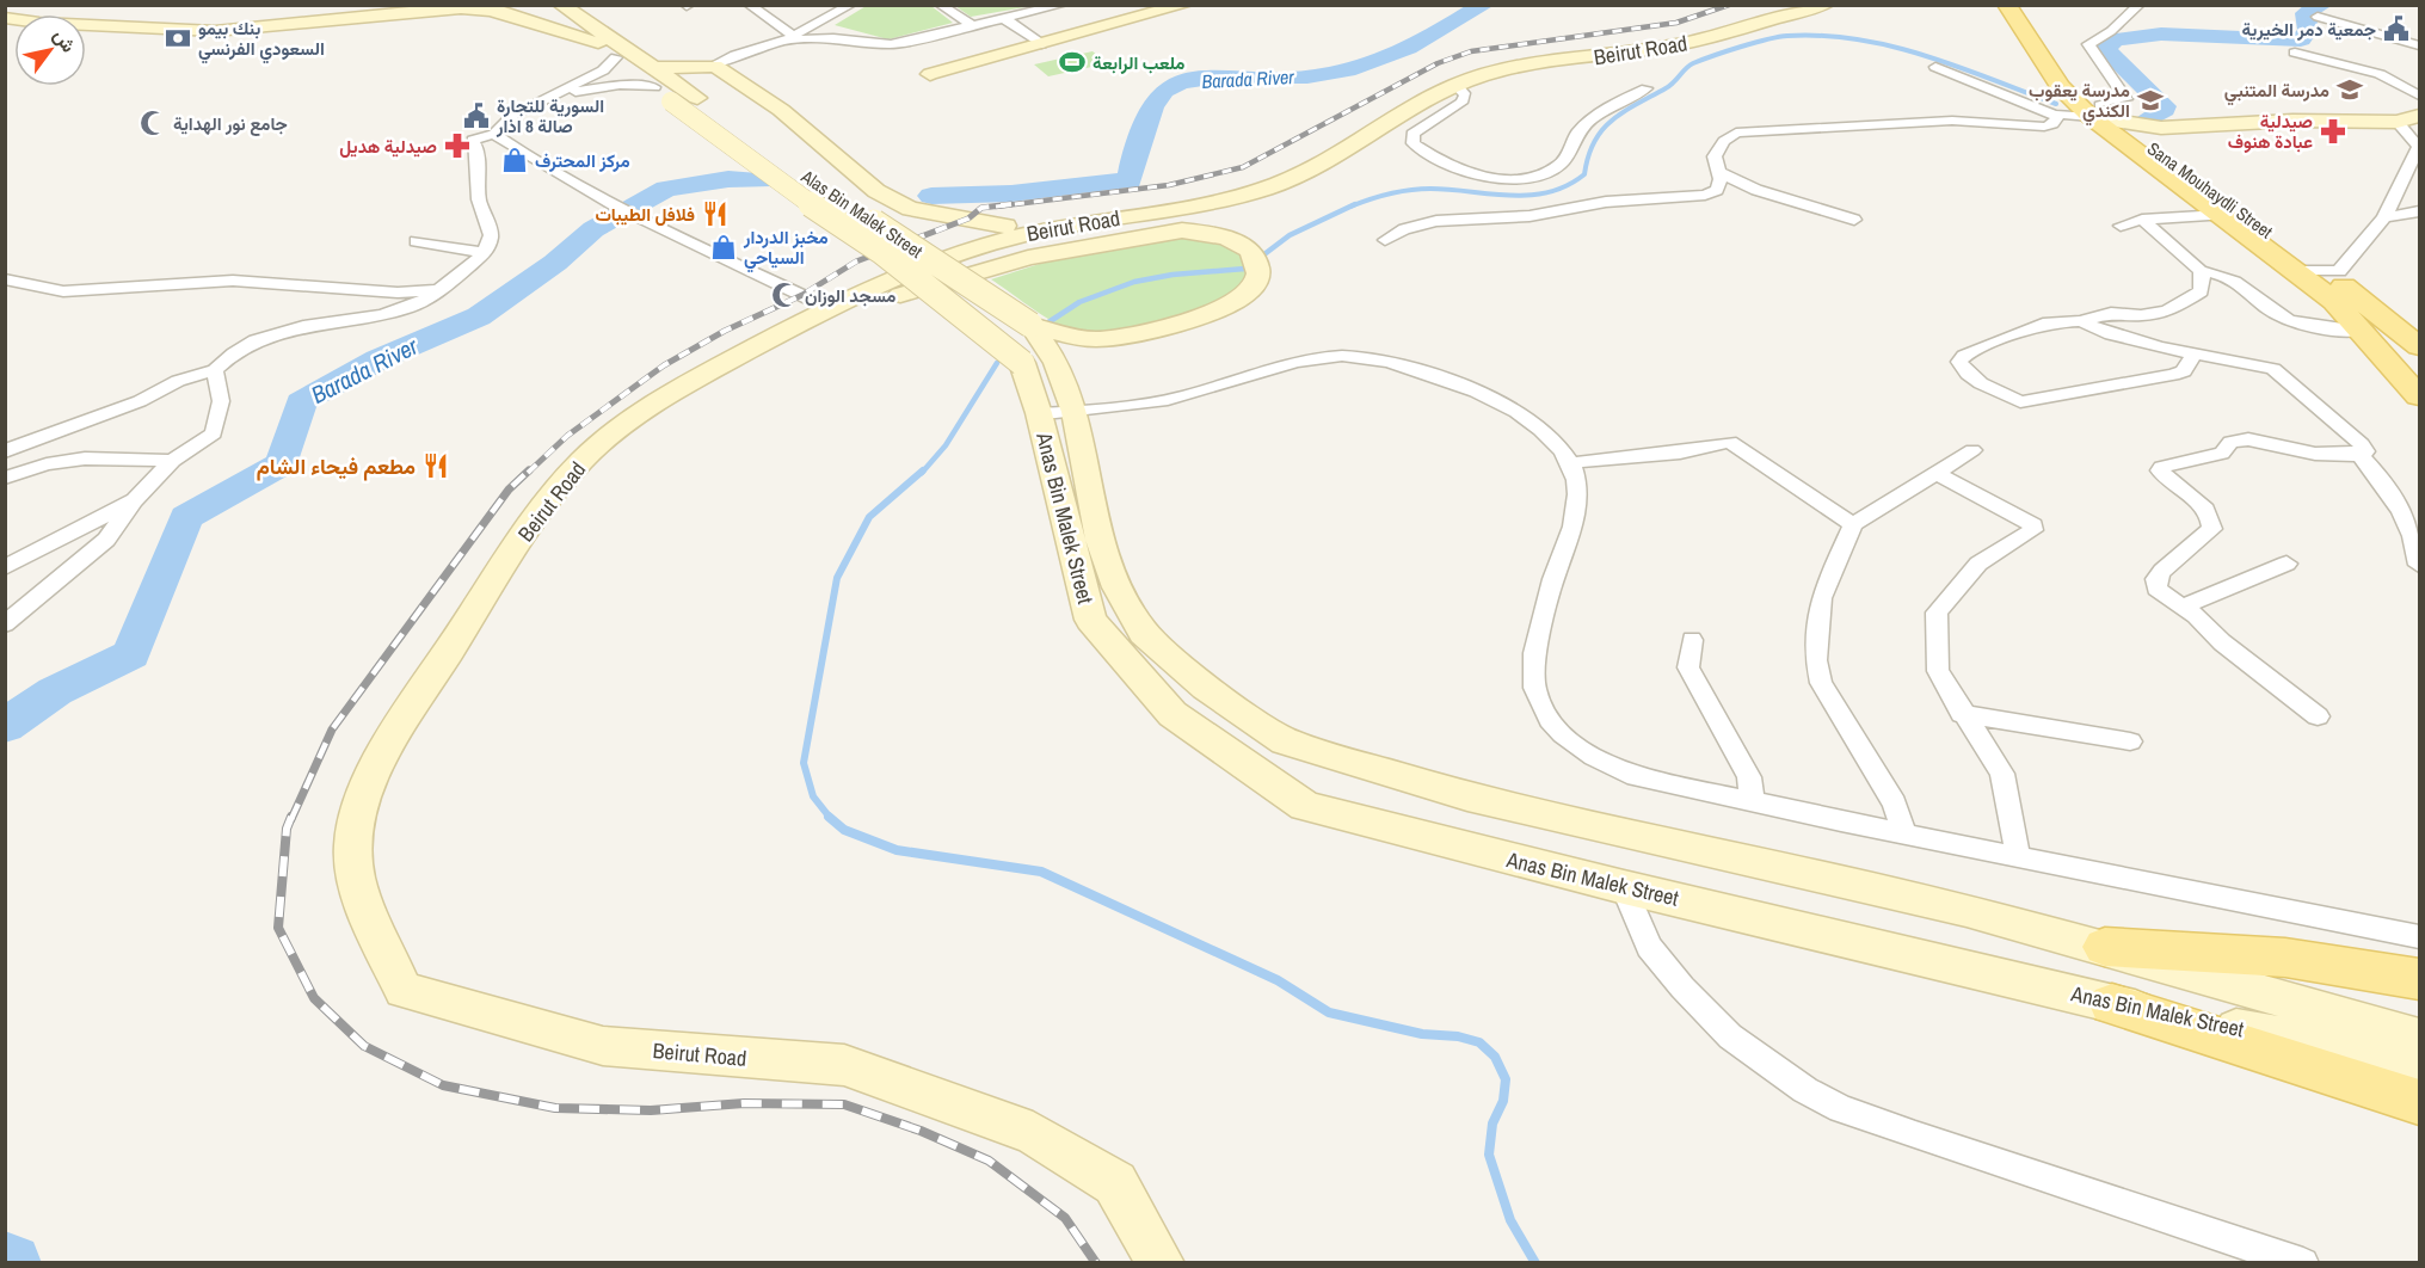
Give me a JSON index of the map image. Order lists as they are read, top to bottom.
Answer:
{
  "streets": {
    "main road": ["Sana Mouhaydli Street"],
    "street": ["Beirut Road", "Alas Bin Malek Street", "Anas Bin Malek Street"]
  },
  "crossings": [
    ["Beirut Road", "Alas Bin Malek Street"],
    ["Alas Bin Malek Street", "Anas Bin Malek Street"]
  ],
  "water": ["Barada River"],
  "places": {
    "public building": ["جمعية دمر الخيرية", "السورية للتجارة صالة 8 اذار"],
    "bank": ["بنك بيمو السعودي الفرنسي"],
    "sports": ["ملعب الرابعة"],
    "school or university": ["مدرسة المتنبي", "مدرسة يعقوب الكندي"],
    "mosque": ["جامع نور الهداية", "مسجد الوزان"],
    "pharmacy": ["صيدلية عبادة هنوف", "صيدلية هديل"],
    "shop": ["مركز المحترف", "مخبز الدردار السياحي"],
    "restaurant": ["فلافل الطيبات", "مطعم فيحاء الشام"]
  },
  "north": "top right"
}
